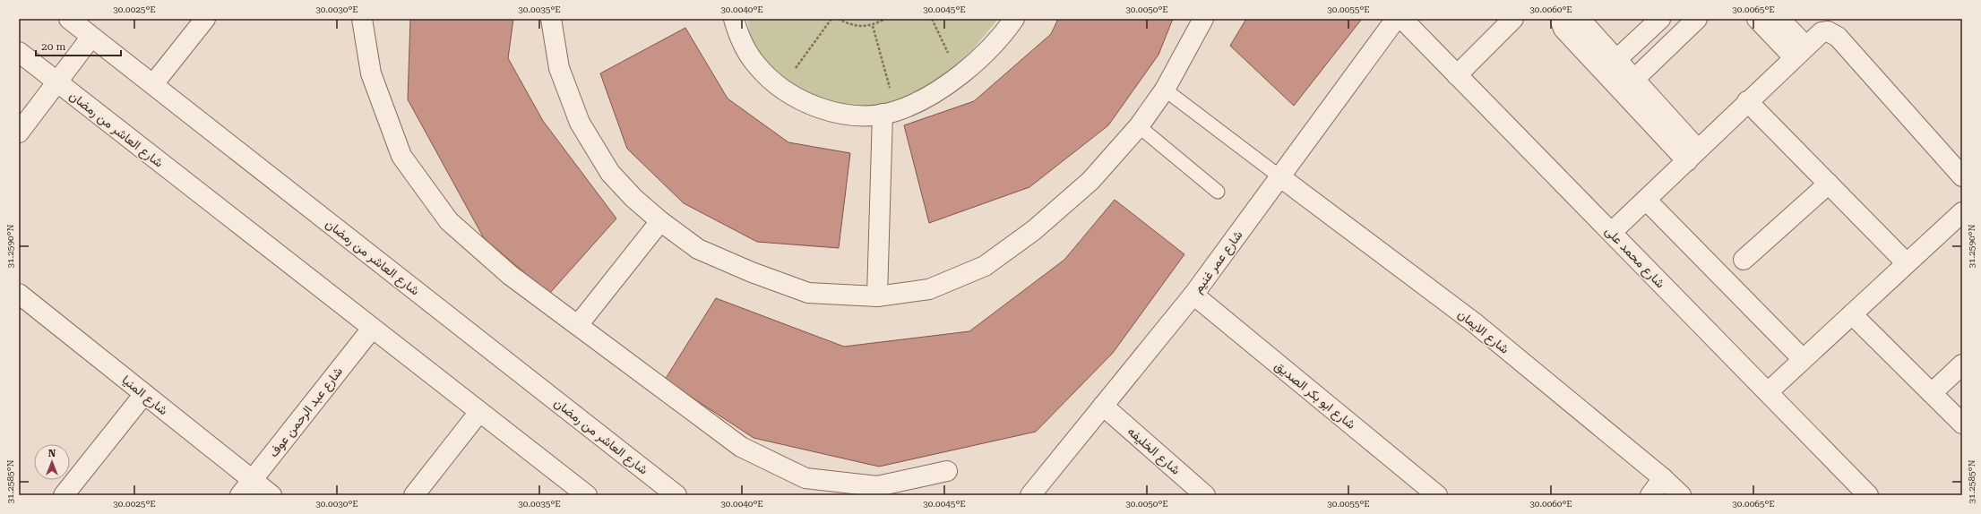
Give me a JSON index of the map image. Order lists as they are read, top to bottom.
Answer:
{
  "streets": {
    "street": [
      "شارع العاشر من رمضان",
      "شارع محمد على",
      "شارع عمر غنيم",
      "شارع الايمان",
      "شارع المنيا",
      "شارع ابو بكر الصديق",
      "شارع عبد الرحمن عوف",
      "شارع الخليفه"
    ]
  },
  "crossings": [
    ["شارع العاشر من رمضان", "شارع عبد الرحمن عوف"],
    ["شارع عمر غنيم", "شارع الايمان"],
    ["شارع عمر غنيم", "شارع ابو بكر الصديق"],
    ["شارع عمر غنيم", "شارع الخليفه"],
    ["شارع المنيا", "شارع عبد الرحمن عوف"]
  ],
  "scale_bar": "20 m",
  "north": "top",
  "coordinates": [
    "30.0025°E",
    "30.0030°E",
    "30.0035°E",
    "30.0040°E",
    "30.0045°E",
    "30.0050°E",
    "30.0055°E",
    "30.0060°E",
    "30.0065°E",
    "31.2590°N",
    "31.2585°N"
  ]
}
